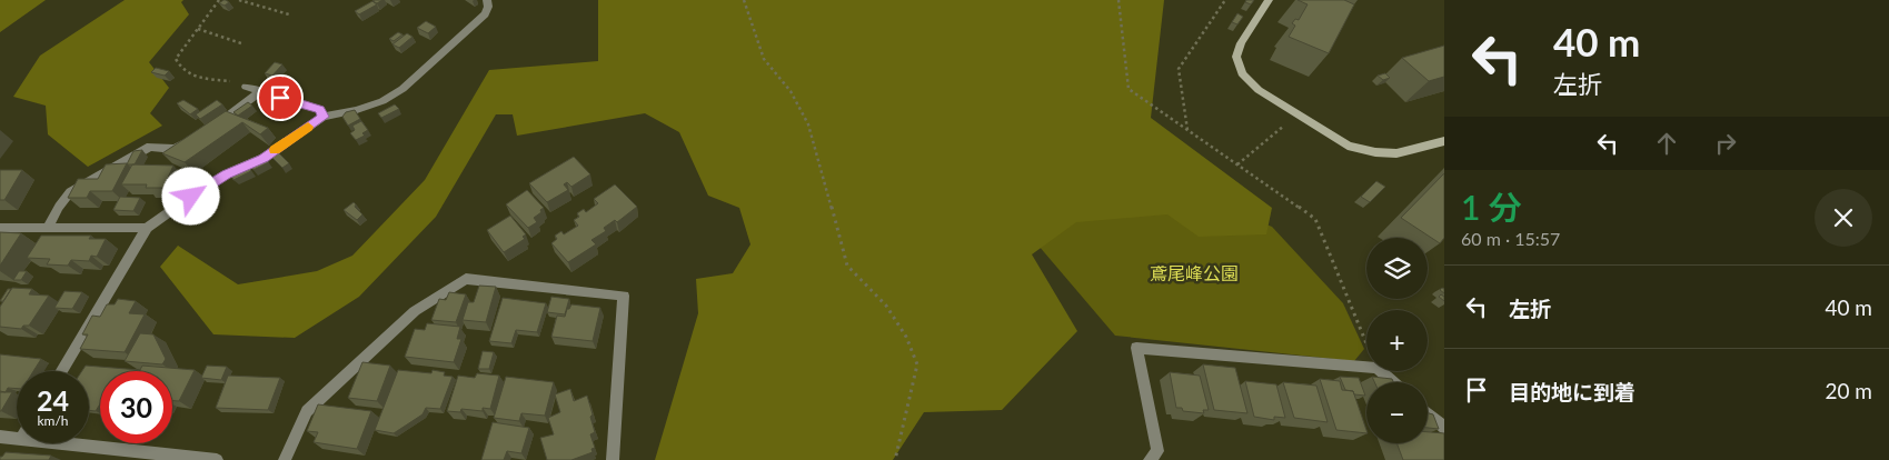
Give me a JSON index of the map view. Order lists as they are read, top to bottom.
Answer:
{
  "parks": ["鳶尾峰公園"],
  "page": {
    "turn": ["40 m", "左折"],
    "heading": ["1 分", "60 m · 15:57"],
    "map_buttons": ["+", "−"],
    "list": [
      {
        "name": "左折",
        "value": "40 m"
      },
      {
        "name": "目的地に到着",
        "value": "20 m"
      }
    ],
    "speed": "24 km/h",
    "limit": "30"
  }
}
